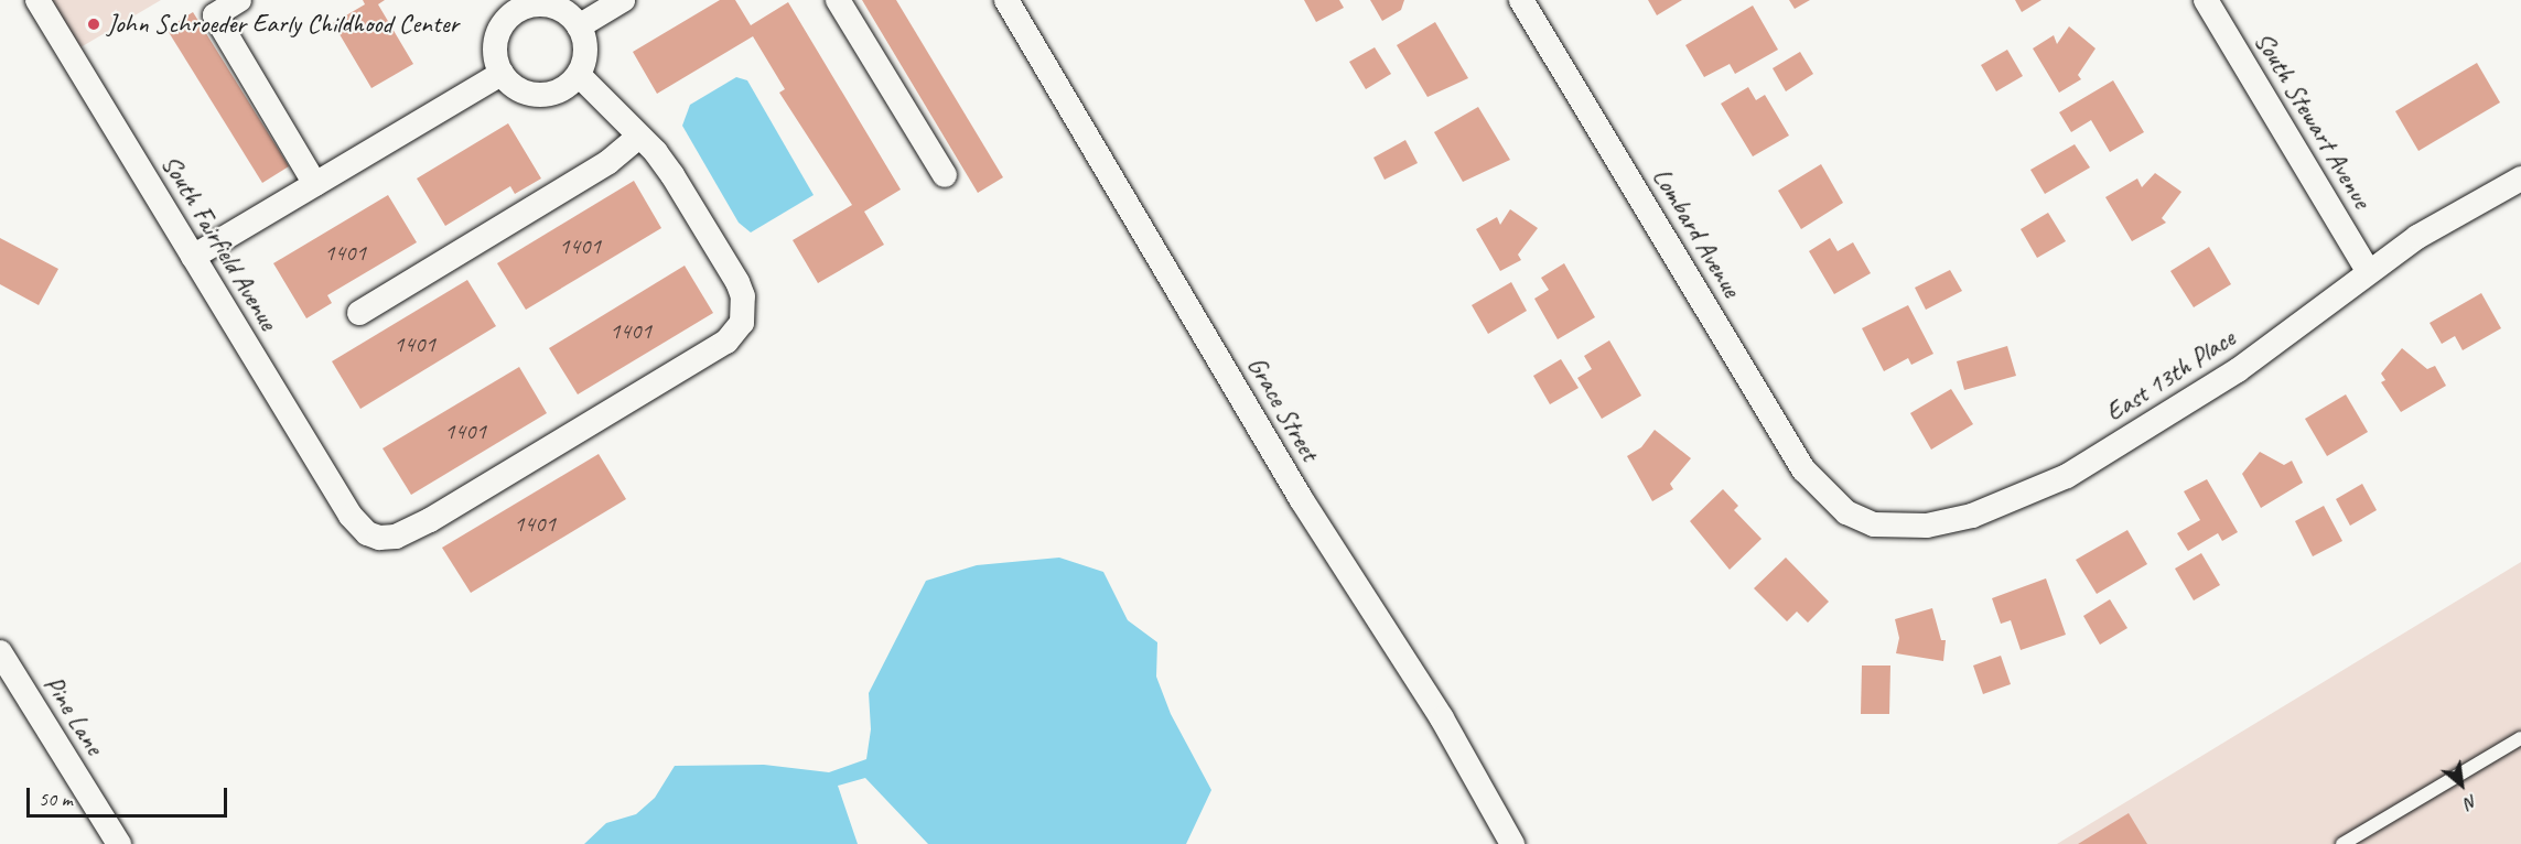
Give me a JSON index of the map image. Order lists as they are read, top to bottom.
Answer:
{
  "streets": {
    "street": [
      "South Stewart Avenue",
      "Lombard Avenue",
      "South Fairfield Avenue",
      "East 13th Place",
      "Grace Street",
      "Pine Lane"
    ]
  },
  "crossings": [
    ["South Stewart Avenue", "East 13th Place"],
    ["Lombard Avenue", "East 13th Place"]
  ],
  "places": ["John Schroeder Early Childhood Center"],
  "house_numbers": [
    "1401",
    "1401",
    "1401",
    "1401",
    "1401",
    "1401"
  ],
  "scale_bar": "50 m",
  "north": "bottom right"
}
